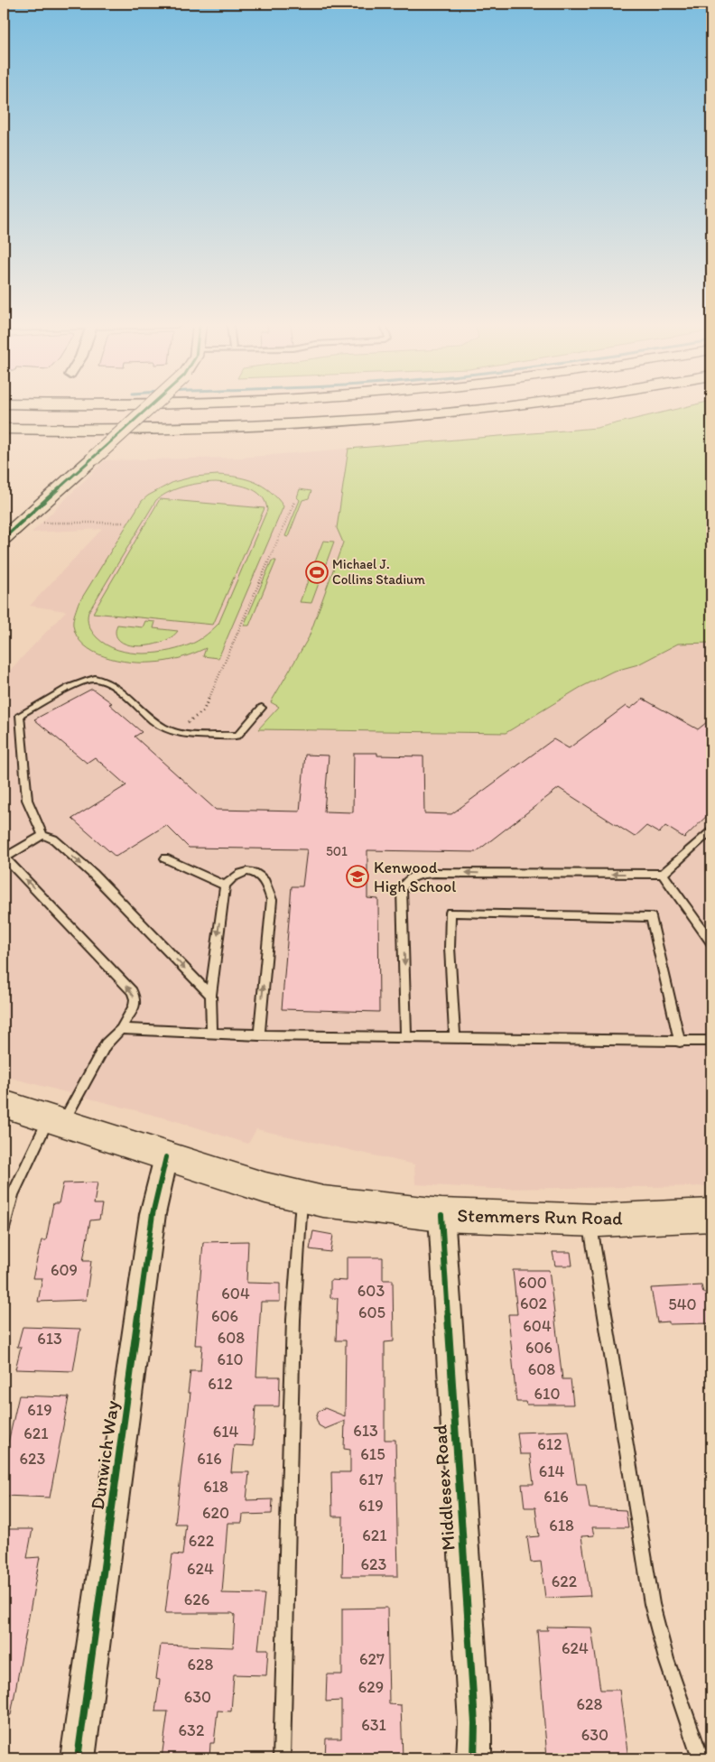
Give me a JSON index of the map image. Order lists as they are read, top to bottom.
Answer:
{
  "streets": {
    "main road": ["Stemmers Run Road"],
    "street": ["Dunwich Way", "Middlesex Road"]
  },
  "crossings": [
    ["Stemmers Run Road", "Dunwich Way"],
    ["Stemmers Run Road", "Middlesex Road"]
  ],
  "places": {
    "sports": ["Michael J. Collins Stadium"],
    "school or university": ["Kenwood High School"]
  },
  "house_numbers": [
    "501",
    "609",
    "600",
    "603",
    "604",
    "602",
    "540",
    "605",
    "606",
    "604",
    "608",
    "613",
    "606",
    "610",
    "608",
    "612",
    "610",
    "619",
    "613",
    "614",
    "621",
    "612",
    "615",
    "623",
    "616",
    "614",
    "617",
    "618",
    "616",
    "619",
    "620",
    "618",
    "621",
    "622",
    "623",
    "624",
    "622",
    "626",
    "624",
    "627",
    "628",
    "629",
    "630",
    "628",
    "631",
    "632",
    "630"
  ]
}
